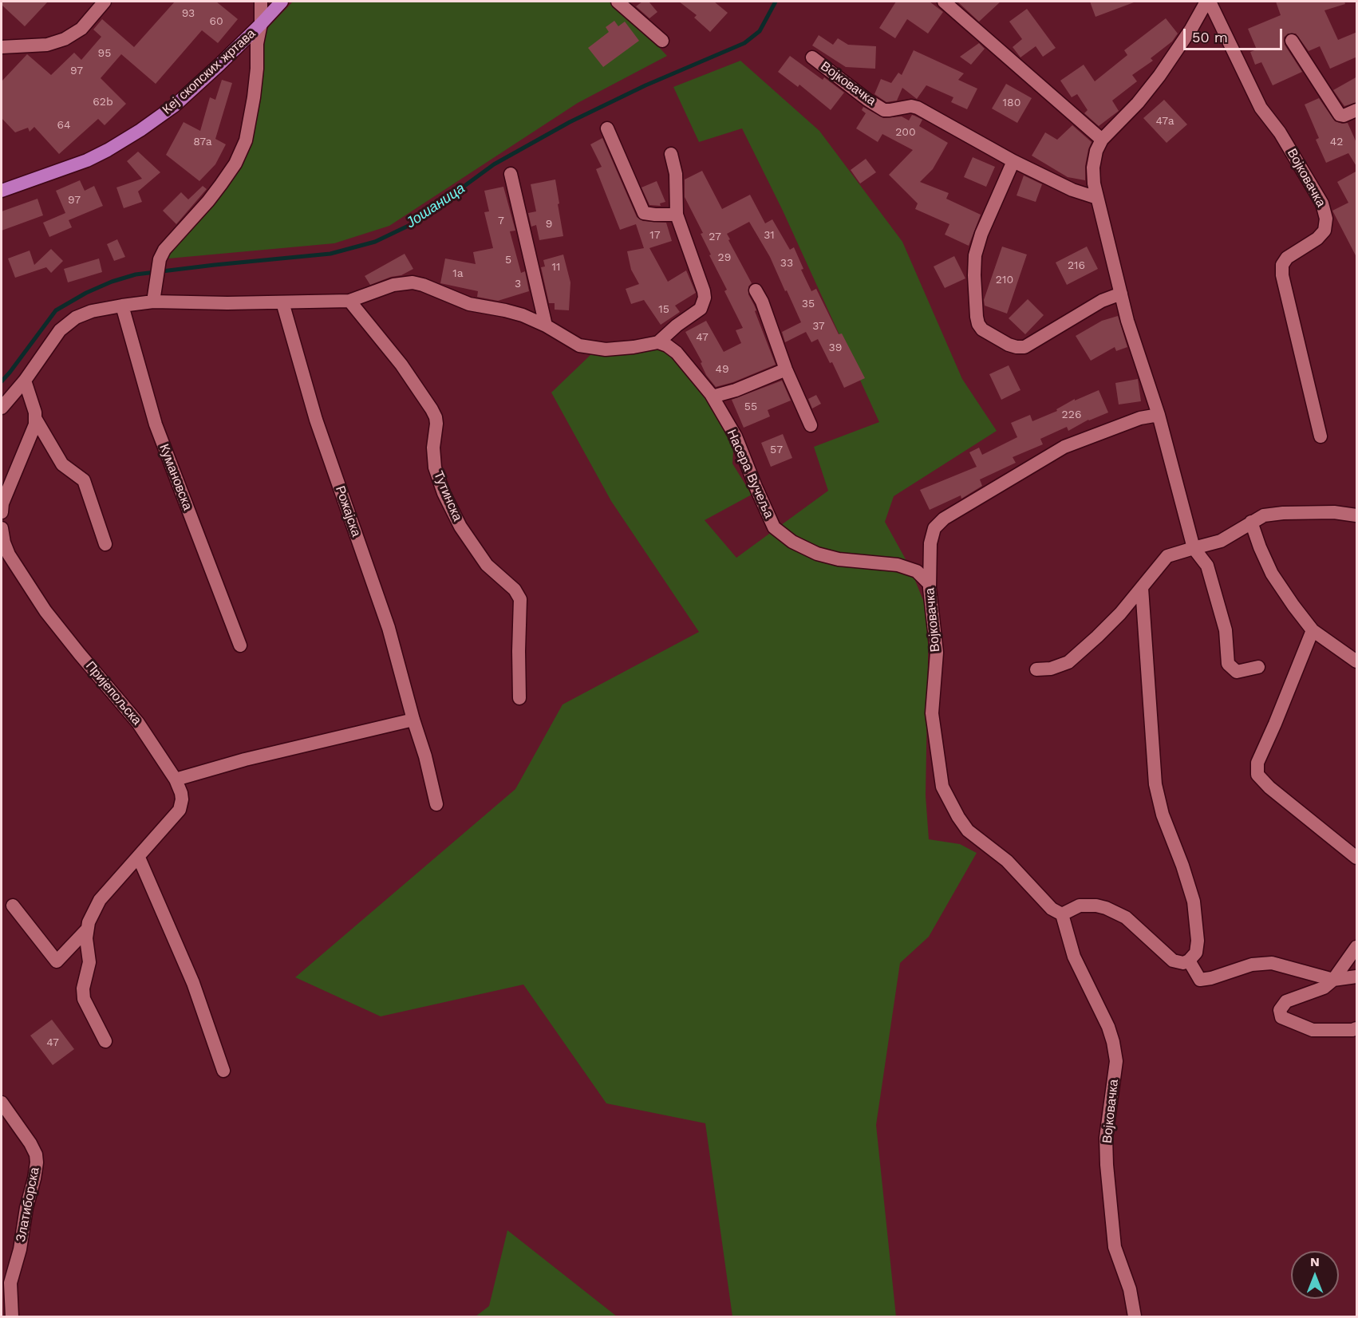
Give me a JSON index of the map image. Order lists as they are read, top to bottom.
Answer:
{
  "streets": {
    "main road": ["Кеј скопских жртава"],
    "street": [
      "Војковачка",
      "Насера Вучеља",
      "Кумановска",
      "Тутинска",
      "Рожајска",
      "Пријепољска",
      "Златиборска"
    ]
  },
  "crossings": [
    ["Војковачка", "Насера Вучеља"]
  ],
  "water": ["Јошаница"],
  "house_numbers": [
    "93",
    "60",
    "95",
    "97",
    "62b",
    "180",
    "47a",
    "64",
    "200",
    "87a",
    "42",
    "97",
    "7",
    "9",
    "17",
    "31",
    "27",
    "29",
    "5",
    "33",
    "216",
    "11",
    "1a",
    "210",
    "3",
    "35",
    "15",
    "37",
    "47",
    "39",
    "49",
    "55",
    "226",
    "57",
    "47"
  ],
  "scale_bar": "50 m",
  "north": "top"
}
